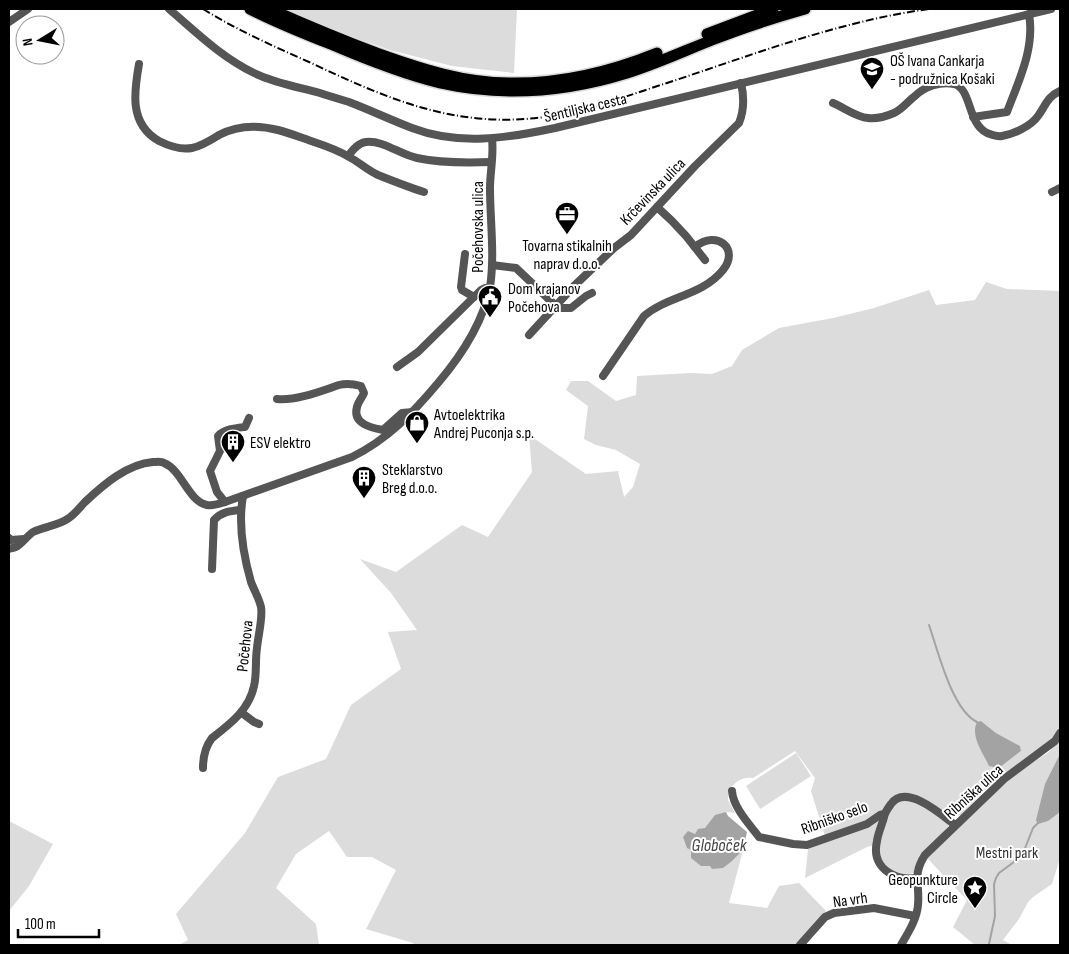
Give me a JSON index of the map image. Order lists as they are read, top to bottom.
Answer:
{
  "streets": {
    "street": [
      "Šentiljska cesta",
      "Krčevinska ulica",
      "Počehovska ulica",
      "Počehova",
      "Ribniška ulica",
      "Ribniško selo",
      "Na vrh"
    ]
  },
  "crossings": [
    ["Šentiljska cesta", "Krčevinska ulica"],
    ["Šentiljska cesta", "Počehovska ulica"],
    ["Počehovska ulica", "Počehova"]
  ],
  "water": ["Globoček"],
  "parks": ["Mestni park"],
  "places": {
    "school or university": ["OŠ Ivana Cankarja - podružnica Košaki"],
    "office": ["Tovarna stikalnih naprav d.o.o."],
    "public building": ["Dom krajanov Počehova"],
    "shop": ["Avtoelektrika Andrej Puconja s.p."],
    "building": ["ESV elektro", "Steklarstvo Breg d.o.o."],
    "place": ["Geopunkture Circle"]
  },
  "scale_bar": "100 m",
  "north": "left"
}
